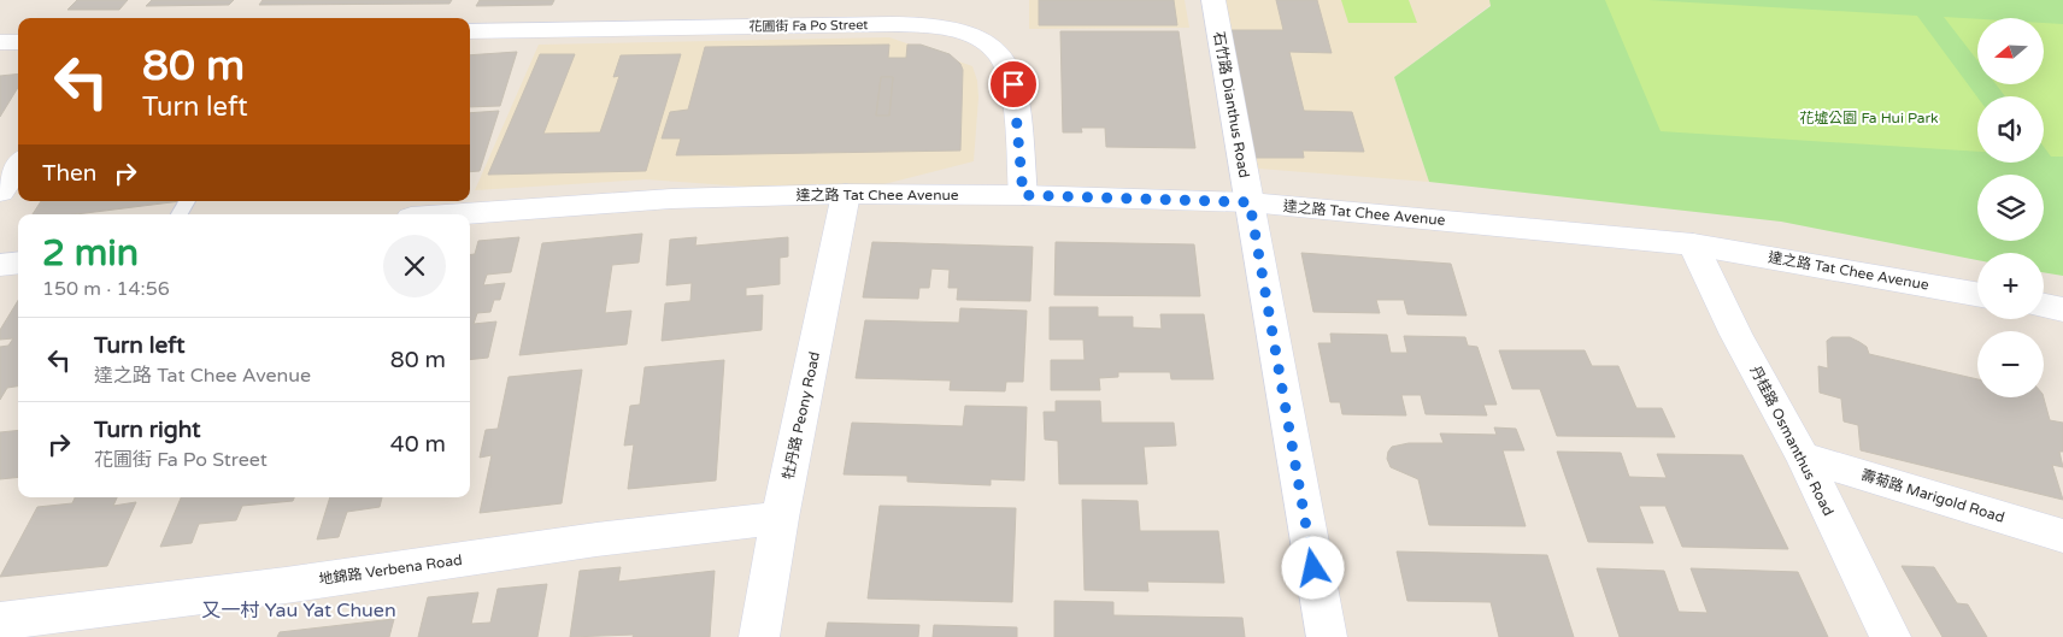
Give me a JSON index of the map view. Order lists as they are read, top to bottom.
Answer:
{
  "streets": {
    "street": [
      "花圃街 Fa Po Street",
      "石竹路 Dianthus Road",
      "達之路 Tat Chee Avenue",
      "牡丹路 Peony Road",
      "丹桂路 Osmanthus Road",
      "壽菊路 Marigold Road",
      "地錦路 Verbena Road"
    ]
  },
  "crossings": [
    ["花圃街 Fa Po Street", "達之路 Tat Chee Avenue"],
    ["石竹路 Dianthus Road", "達之路 Tat Chee Avenue"],
    ["達之路 Tat Chee Avenue", "牡丹路 Peony Road"],
    ["達之路 Tat Chee Avenue", "丹桂路 Osmanthus Road"],
    ["牡丹路 Peony Road", "地錦路 Verbena Road"],
    ["丹桂路 Osmanthus Road", "壽菊路 Marigold Road"]
  ],
  "districts": ["又一村 Yau Yat Chuen"],
  "parks": ["花墟公園 Fa Hui Park"],
  "north": "left",
  "page": {
    "map_buttons": ["+", "−"],
    "turn": ["80 m", "Turn left"],
    "then": "Then",
    "heading": ["2 min", "150 m · 14:56"],
    "list": [
      {
        "name": "Turn left",
        "note": "達之路 Tat Chee Avenue",
        "value": "80 m"
      },
      {
        "name": "Turn right",
        "note": "花圃街 Fa Po Street",
        "value": "40 m"
      }
    ]
  }
}
